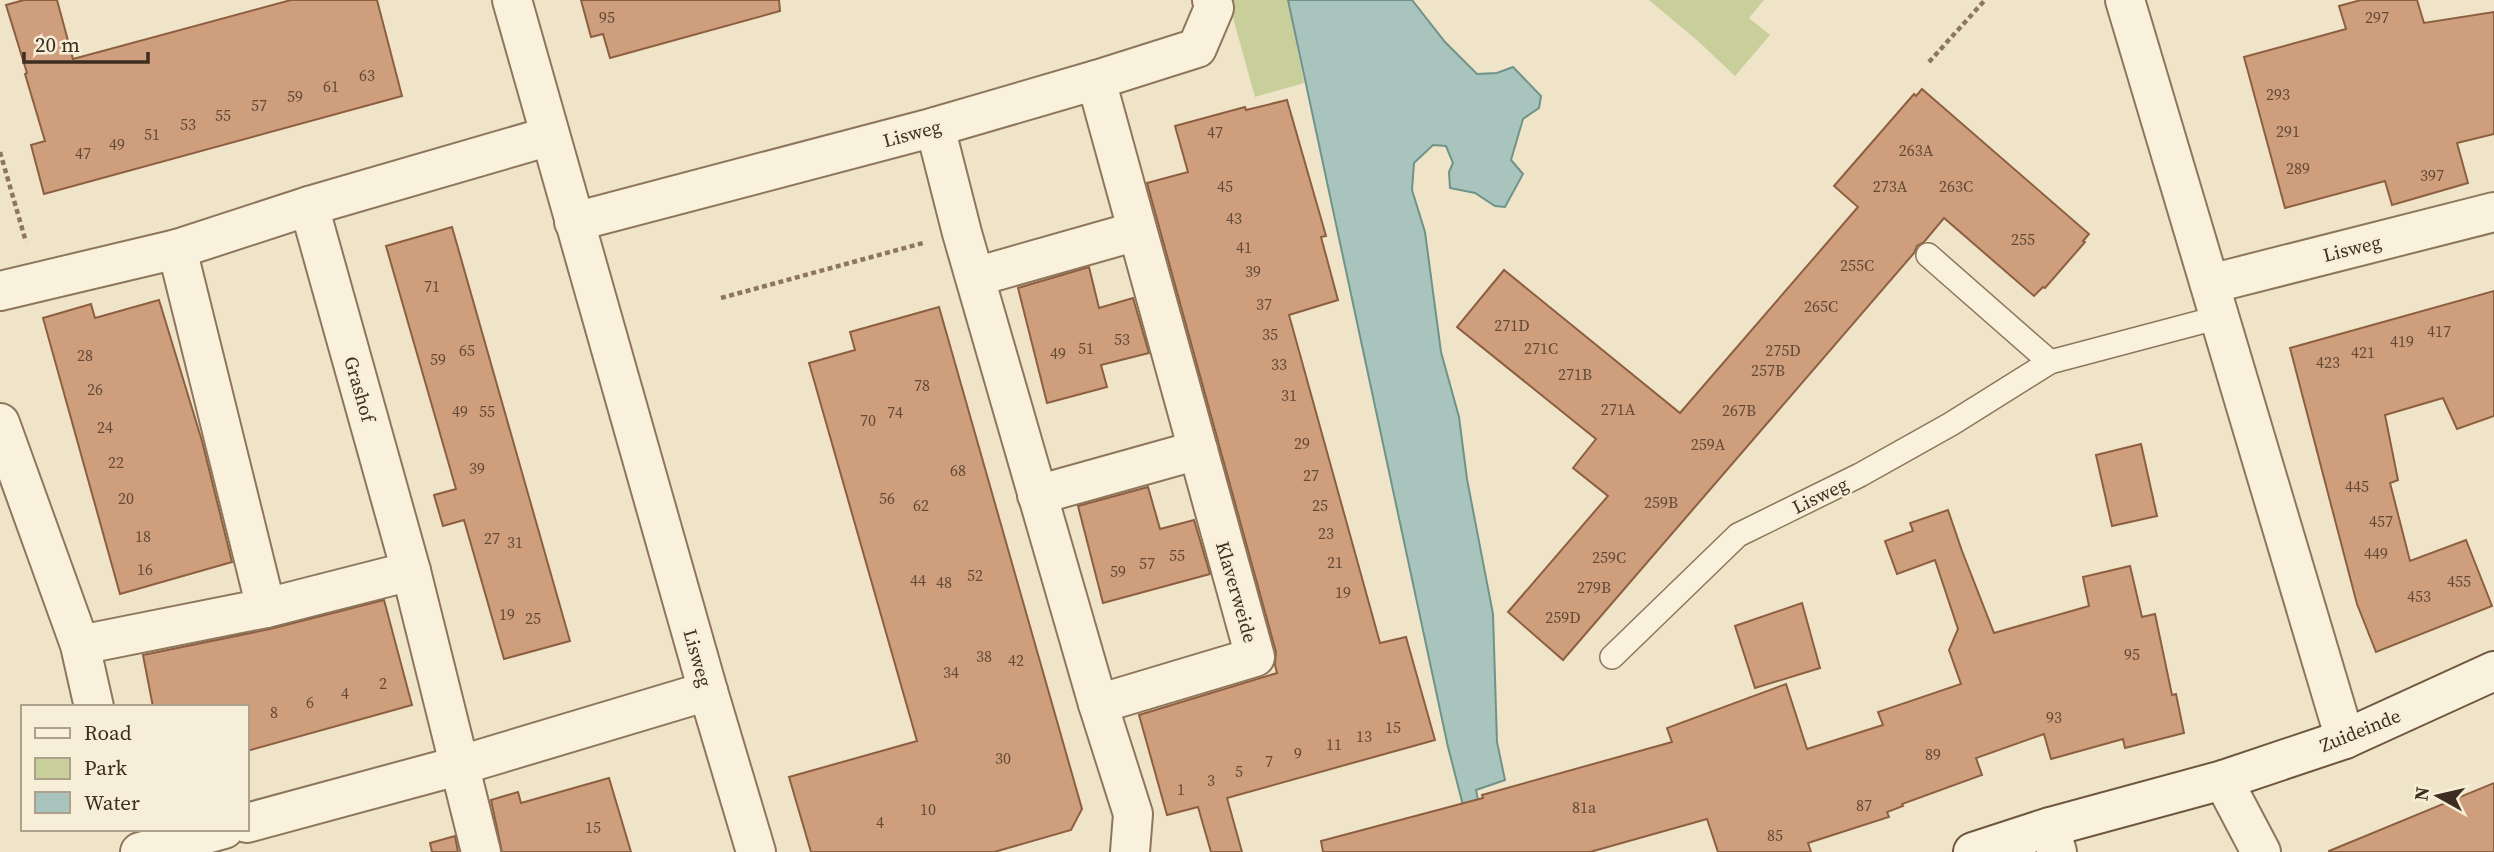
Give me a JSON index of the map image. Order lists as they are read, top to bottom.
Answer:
{
  "streets": {
    "street": [
      "Lisweg",
      "Grashof",
      "Klaverweide",
      "Zuideinde"
    ]
  },
  "crossings": [
    ["Lisweg", "Klaverweide"]
  ],
  "house_numbers": [
    "95",
    "297",
    "63",
    "61",
    "293",
    "59",
    "57",
    "55",
    "53",
    "291",
    "47",
    "51",
    "49",
    "263A",
    "47",
    "289",
    "397",
    "45",
    "273A",
    "263C",
    "43",
    "255",
    "41",
    "255C",
    "39",
    "71",
    "37",
    "265C",
    "271D",
    "417",
    "35",
    "53",
    "419",
    "51",
    "271C",
    "65",
    "275D",
    "421",
    "49",
    "28",
    "59",
    "423",
    "33",
    "257B",
    "271B",
    "78",
    "26",
    "31",
    "271A",
    "267B",
    "49",
    "55",
    "74",
    "70",
    "24",
    "29",
    "259A",
    "22",
    "39",
    "68",
    "27",
    "445",
    "20",
    "56",
    "259B",
    "62",
    "25",
    "457",
    "23",
    "18",
    "27",
    "31",
    "449",
    "55",
    "259C",
    "21",
    "57",
    "16",
    "59",
    "52",
    "44",
    "455",
    "48",
    "279B",
    "19",
    "453",
    "19",
    "259D",
    "25",
    "95",
    "38",
    "42",
    "34",
    "2",
    "4",
    "6",
    "8",
    "93",
    "15",
    "13",
    "11",
    "9",
    "89",
    "30",
    "7",
    "5",
    "3",
    "1",
    "87",
    "81a",
    "10",
    "4",
    "15",
    "85"
  ],
  "legend": ["Road", "Park", "Water"],
  "scale_bar": "20 m",
  "north": "left"
}
